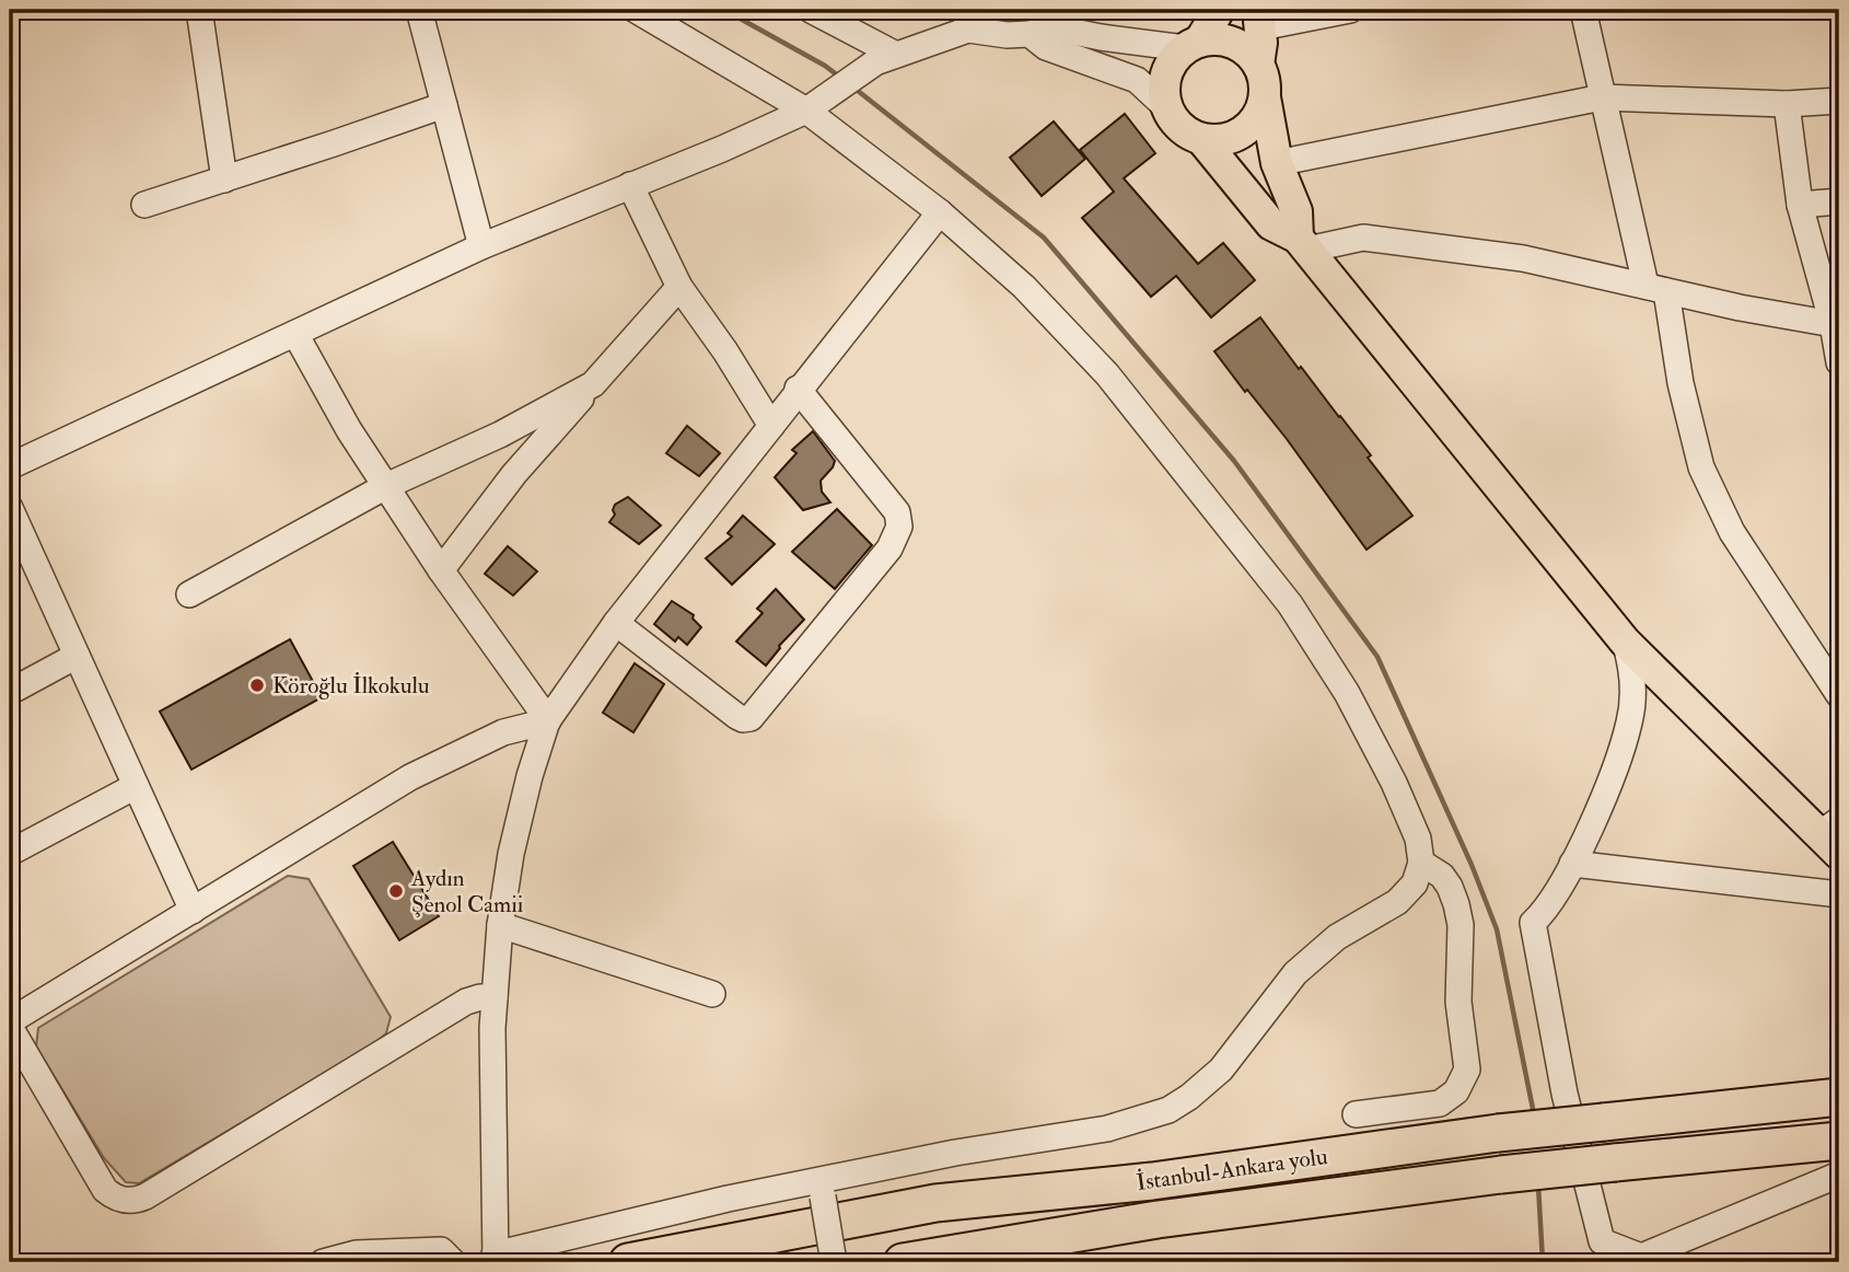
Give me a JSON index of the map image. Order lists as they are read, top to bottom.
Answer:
{
  "streets": {
    "highway": ["İstanbul-Ankara yolu"]
  },
  "places": ["Köroğlu İlkokulu", "Aydın Şenol Camii"]
}
